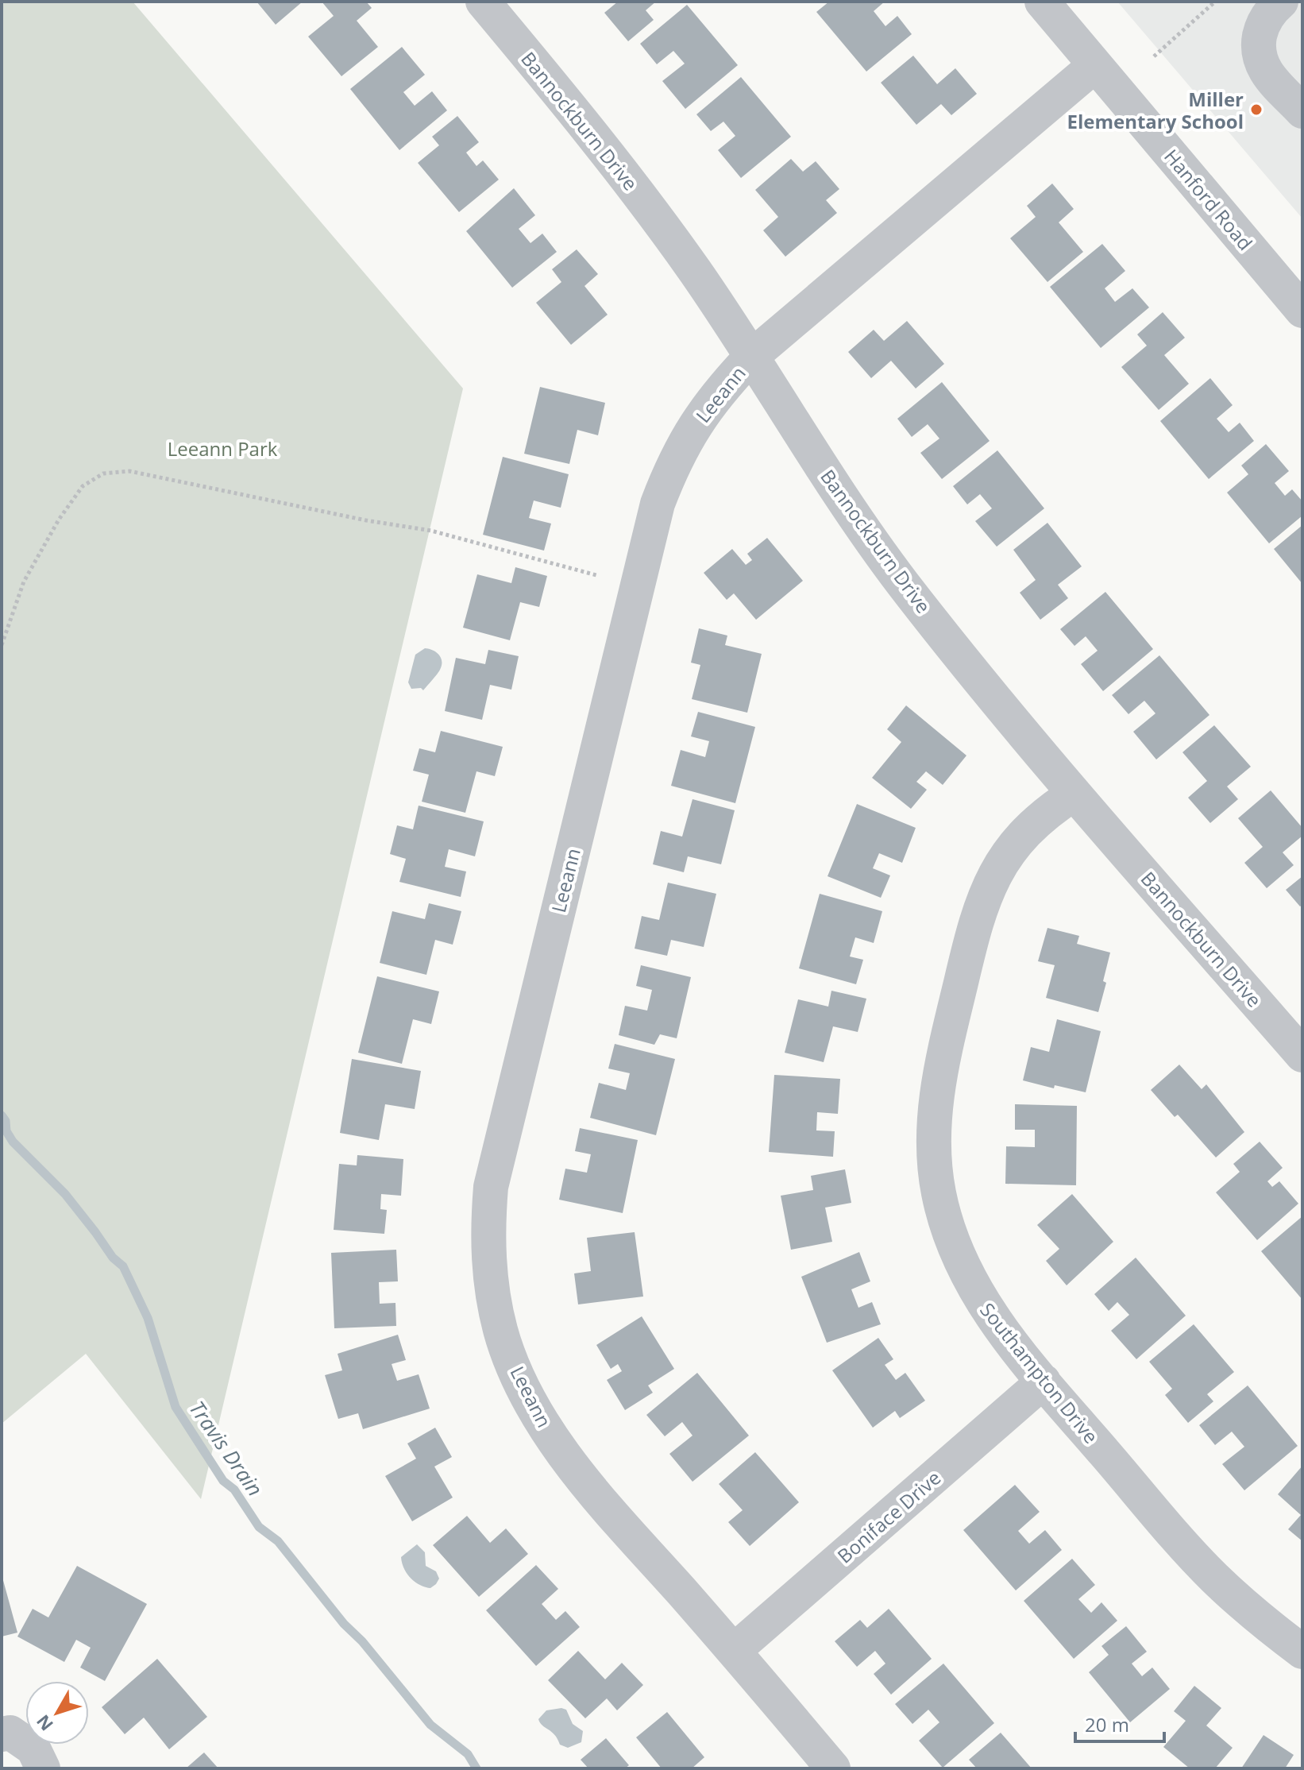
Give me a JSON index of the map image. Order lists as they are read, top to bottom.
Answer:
{
  "streets": {
    "street": [
      "Bannockburn Drive",
      "Hanford Road",
      "Leeann",
      "Southampton Drive",
      "Boniface Drive"
    ]
  },
  "crossings": [
    ["Bannockburn Drive", "Leeann"],
    ["Bannockburn Drive", "Southampton Drive"],
    ["Hanford Road", "Leeann"],
    ["Leeann", "Boniface Drive"],
    ["Southampton Drive", "Boniface Drive"]
  ],
  "water": ["Travis Drain"],
  "parks": ["Leeann Park"],
  "places": ["Miller Elementary School"],
  "scale_bar": "20 m",
  "north": "bottom left"
}
